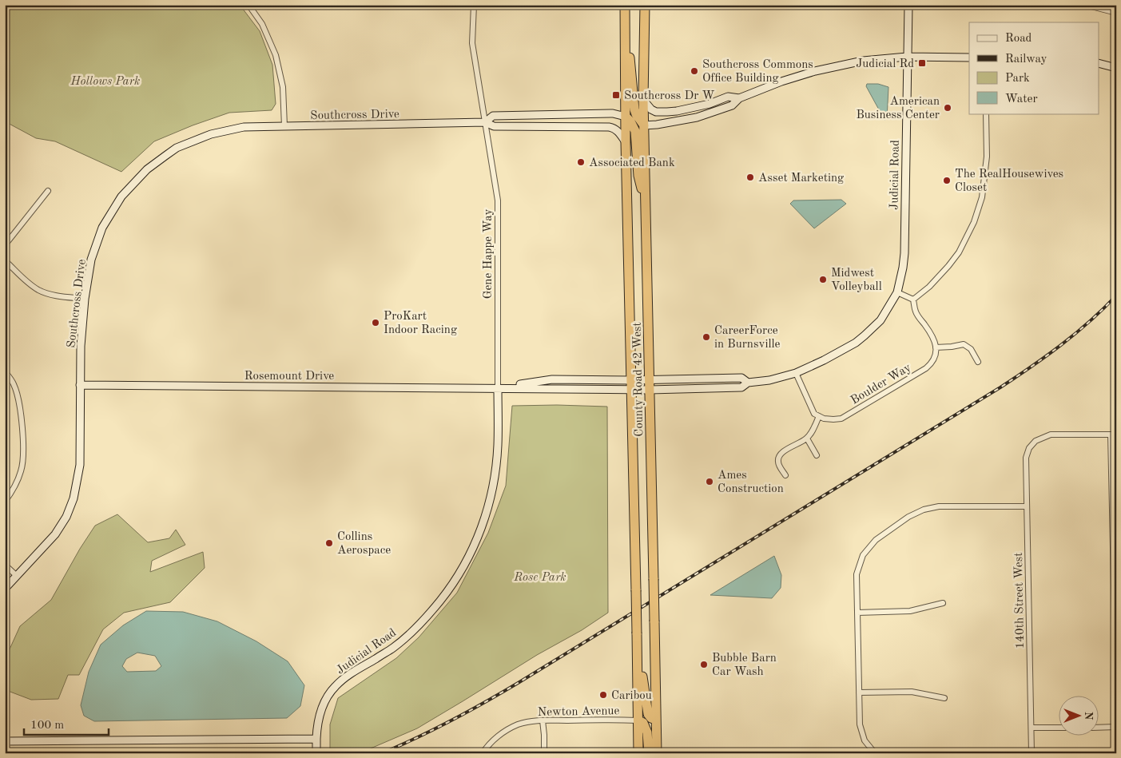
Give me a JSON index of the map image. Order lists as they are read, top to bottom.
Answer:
{
  "streets": {
    "highway": ["County Road 42 West"],
    "street": [
      "Southcross Drive",
      "Judicial Road",
      "Gene Happe Way",
      "Rosemount Drive",
      "Boulder Way",
      "140th Street West",
      "Newton Avenue"
    ]
  },
  "crossings": [
    ["Southcross Drive", "Gene Happe Way"],
    ["Southcross Drive", "Rosemount Drive"],
    ["Southcross Drive", "County Road 42 West"],
    ["Judicial Road", "Gene Happe Way"],
    ["Judicial Road", "Rosemount Drive"],
    ["Judicial Road", "County Road 42 West"],
    ["Gene Happe Way", "Rosemount Drive"],
    ["Rosemount Drive", "County Road 42 West"],
    ["County Road 42 West", "Newton Avenue"]
  ],
  "parks": ["Hollows Park", "Rose Park"],
  "places": {
    "transit": ["Judicial Rd", "Southcross Dr W"],
    "other": [
      "Southcross Commons Office Building",
      "American Business Center",
      "Associated Bank",
      "Asset Marketing",
      "The RealHousewives Closet",
      "Midwest Volleyball",
      "ProKart Indoor Racing",
      "CareerForce in Burnsville",
      "Ames Construction",
      "Collins Aerospace",
      "Bubble Barn Car Wash",
      "Caribou"
    ]
  },
  "legend": [
    "Road",
    "Railway",
    "Park",
    "Water"
  ],
  "scale_bar": "100 m",
  "north": "right"
}
